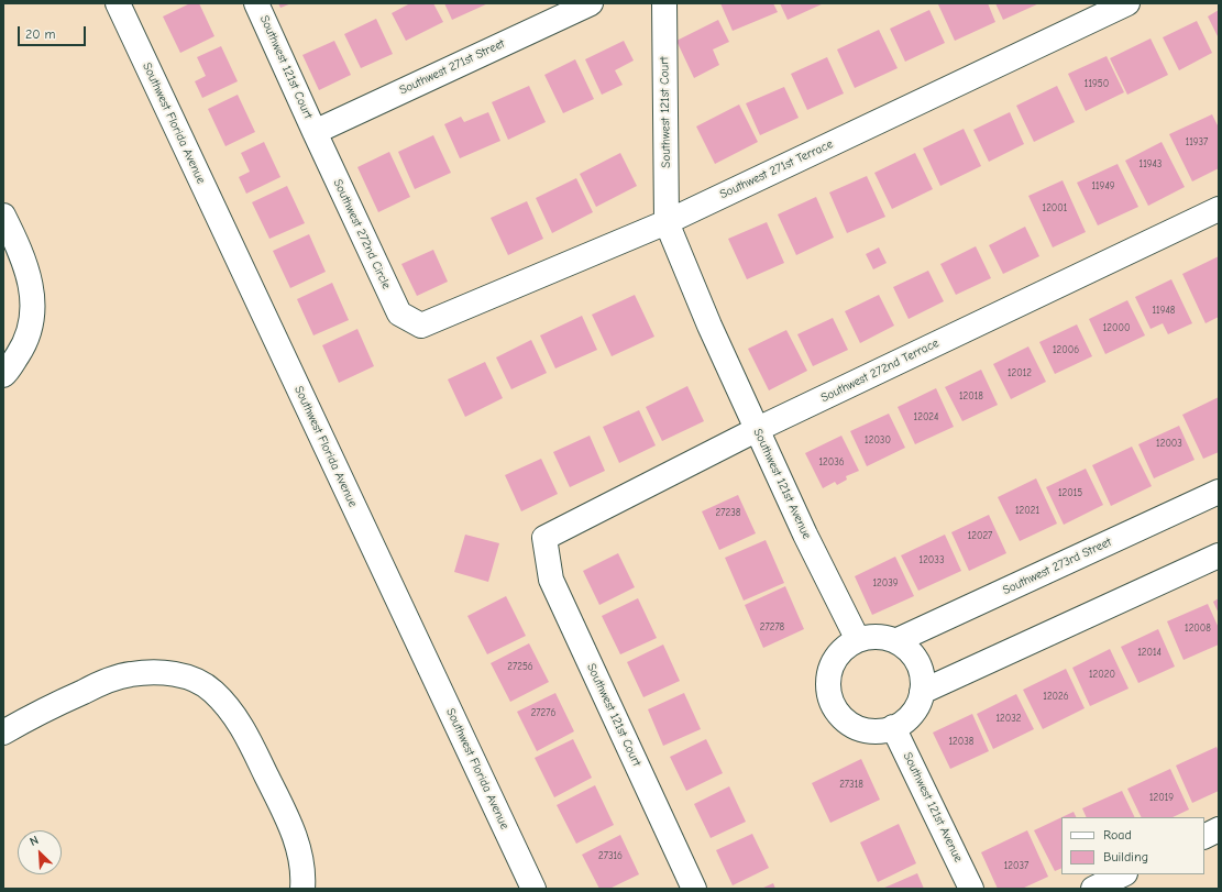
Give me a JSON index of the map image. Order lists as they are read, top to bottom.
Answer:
{
  "streets": {
    "street": [
      "Southwest 121st Court",
      "Southwest 271st Street",
      "Southwest Florida Avenue",
      "Southwest 271st Terrace",
      "Southwest 272nd Circle",
      "Southwest 272nd Terrace",
      "Southwest 121st Avenue",
      "Southwest 273rd Street"
    ]
  },
  "crossings": [
    ["Southwest 121st Court", "Southwest 271st Street"],
    ["Southwest 121st Court", "Southwest 271st Terrace"],
    ["Southwest 121st Court", "Southwest 272nd Circle"],
    ["Southwest 121st Court", "Southwest 272nd Terrace"],
    ["Southwest 121st Court", "Southwest 121st Avenue"],
    ["Southwest 271st Street", "Southwest 272nd Circle"],
    ["Southwest 271st Terrace", "Southwest 272nd Circle"],
    ["Southwest 271st Terrace", "Southwest 121st Avenue"],
    ["Southwest 272nd Terrace", "Southwest 121st Avenue"],
    ["Southwest 121st Avenue", "Southwest 273rd Street"]
  ],
  "house_numbers": [
    "11950",
    "11937",
    "11943",
    "11949",
    "12001",
    "11948",
    "12000",
    "12006",
    "12012",
    "12018",
    "12024",
    "12030",
    "12003",
    "12036",
    "12015",
    "12021",
    "27238",
    "12027",
    "12033",
    "12039",
    "27278",
    "12008",
    "12014",
    "27256",
    "12020",
    "12026",
    "27276",
    "12032",
    "12038",
    "27318",
    "12019",
    "27316",
    "12037"
  ],
  "legend": ["Road", "Building"],
  "scale_bar": "20 m",
  "north": "top left"
}
